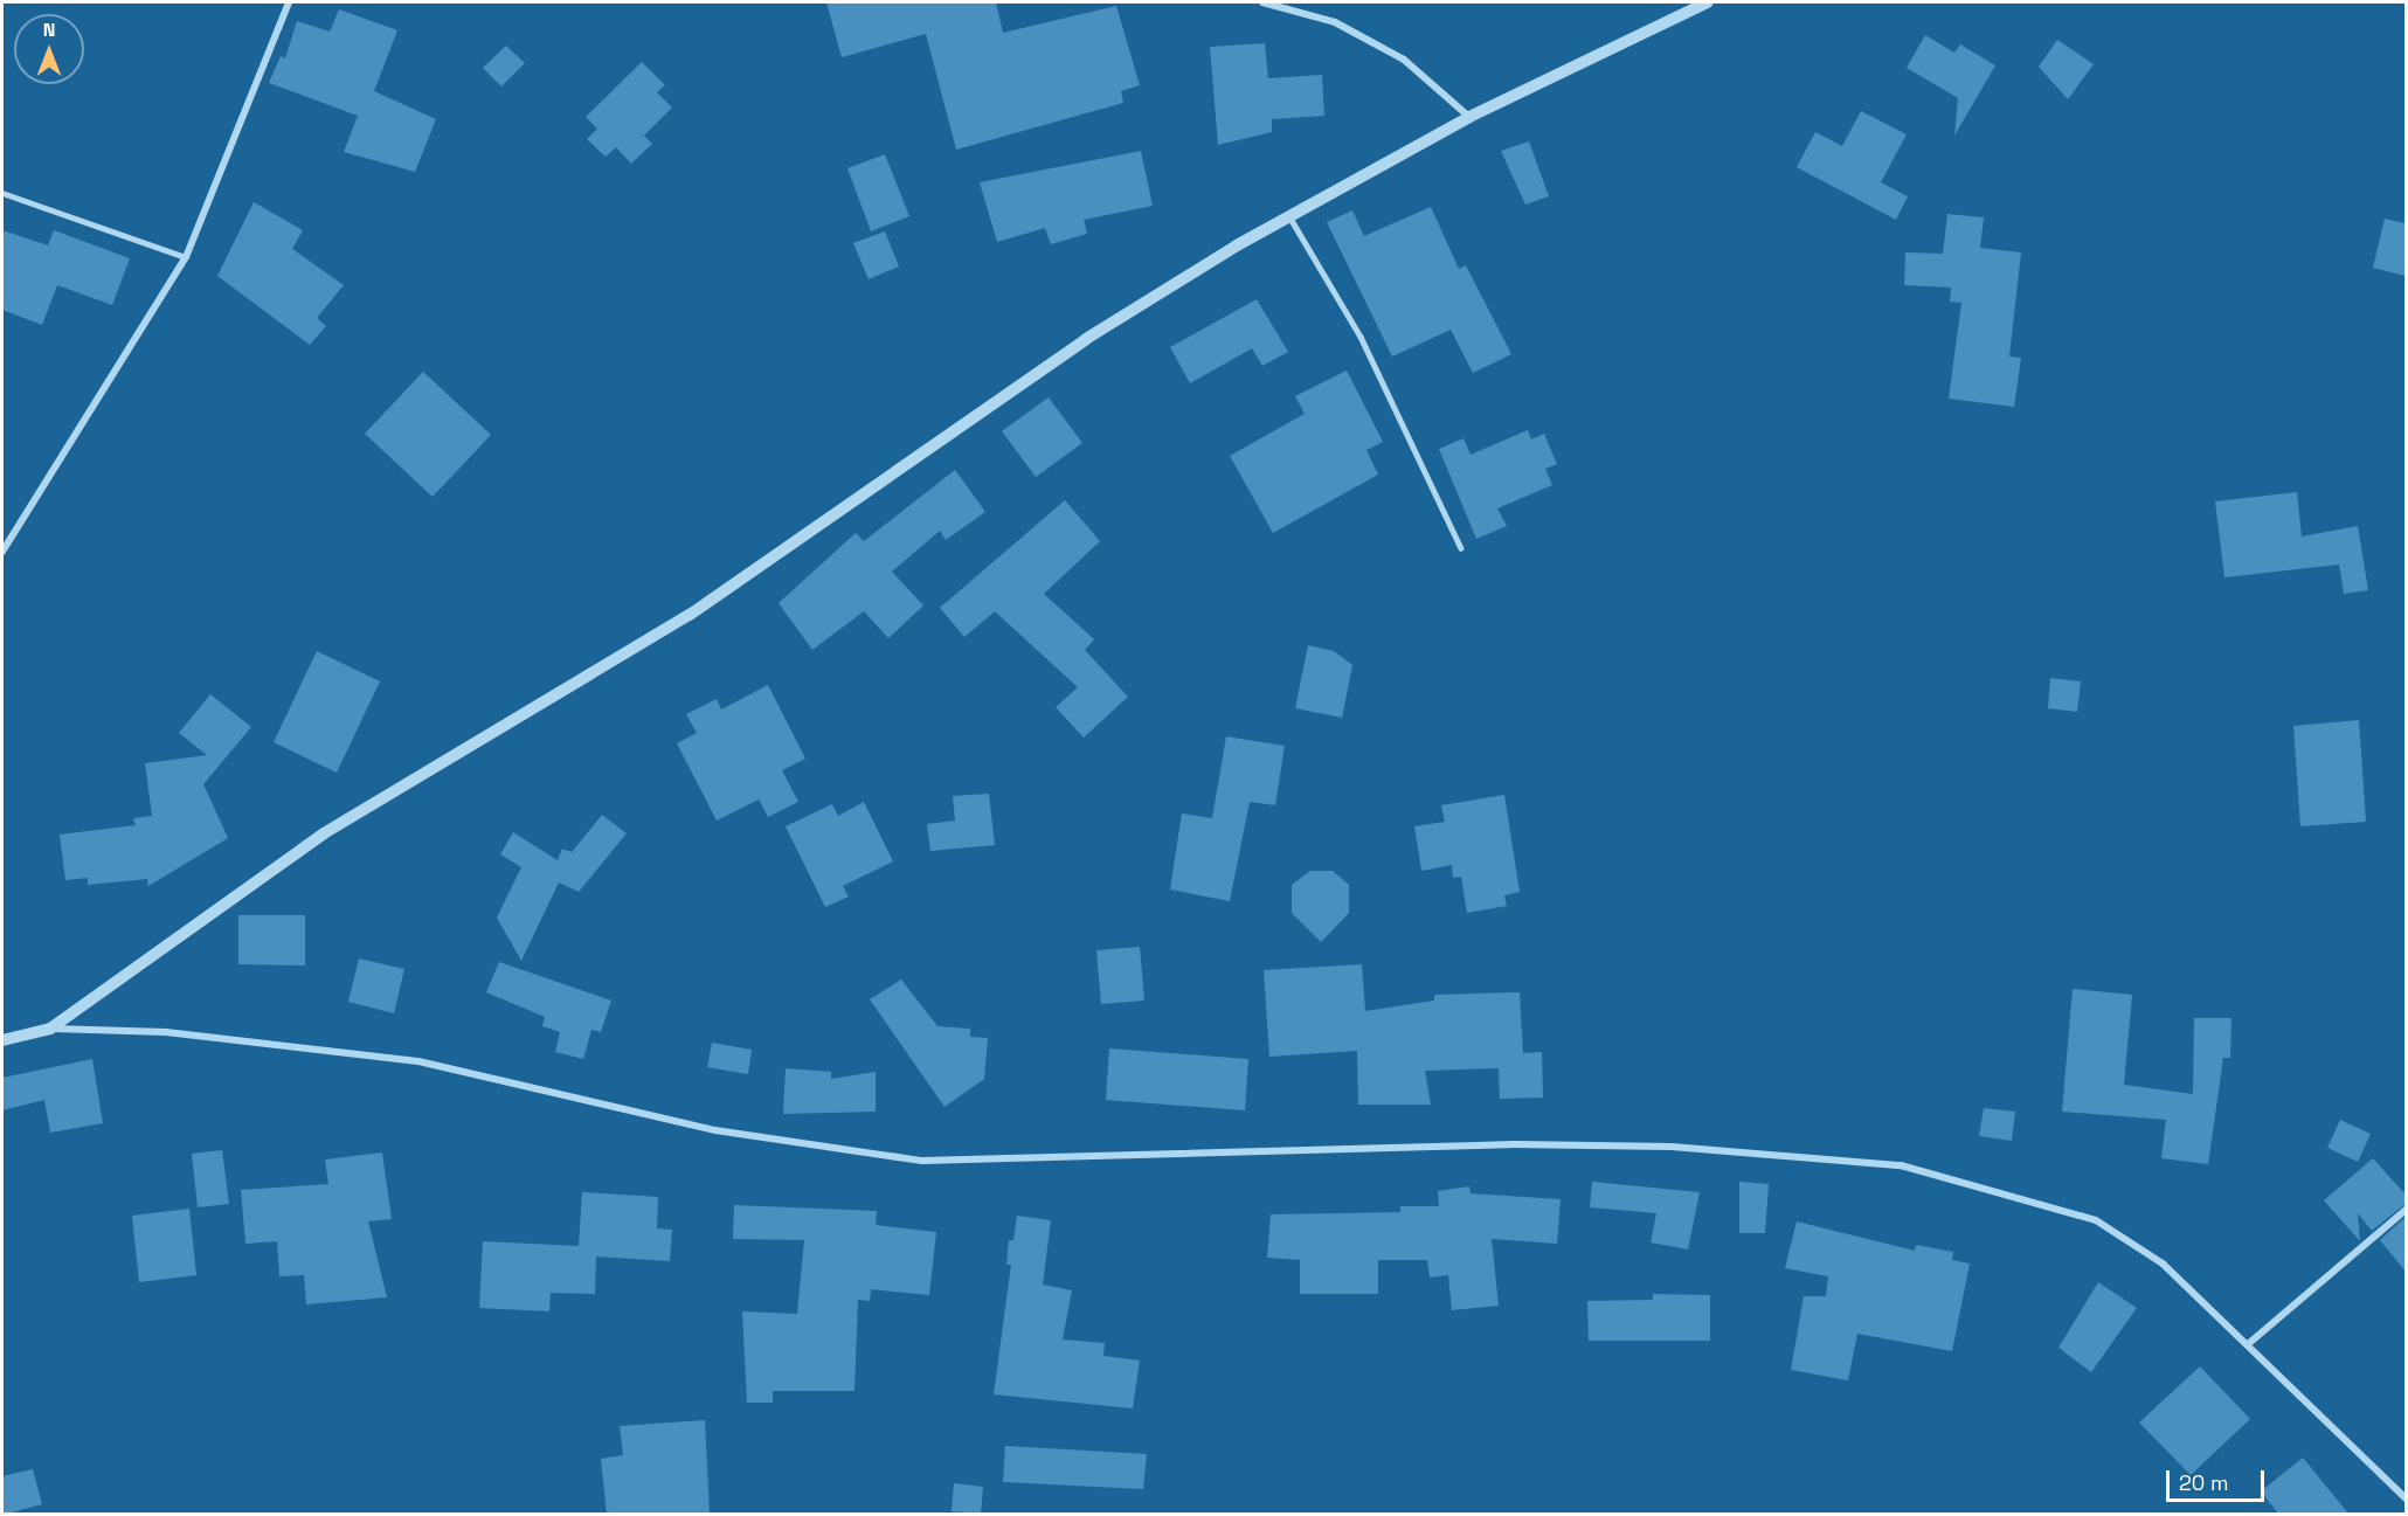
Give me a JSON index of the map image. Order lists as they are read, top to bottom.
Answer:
{
  "scale_bar": "20 m",
  "north": "top"
}
